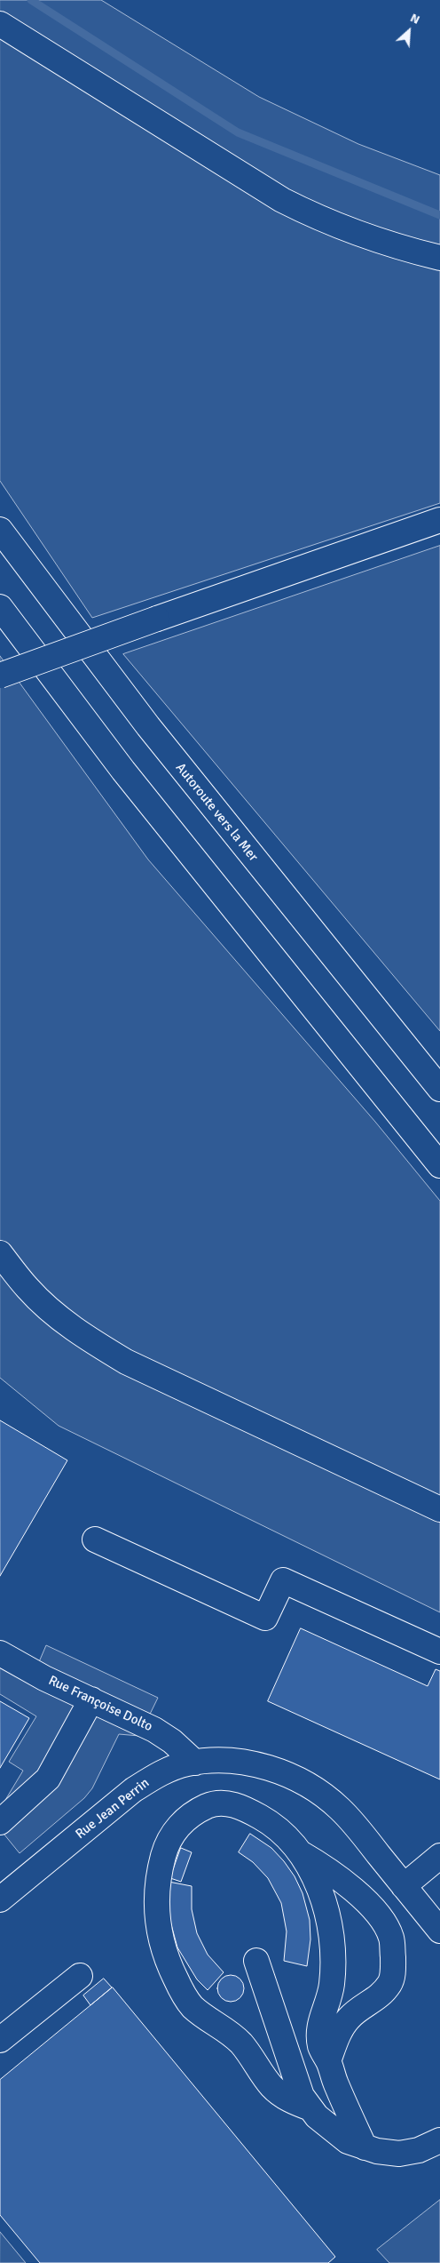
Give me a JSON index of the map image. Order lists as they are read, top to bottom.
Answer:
{
  "streets": {
    "main road": ["Autoroute vers la Mer", "Rue Françoise Dolto", "Rue Jean Perrin"]
  },
  "crossings": [
    ["Rue Françoise Dolto", "Rue Jean Perrin"]
  ],
  "north": "top right"
}
